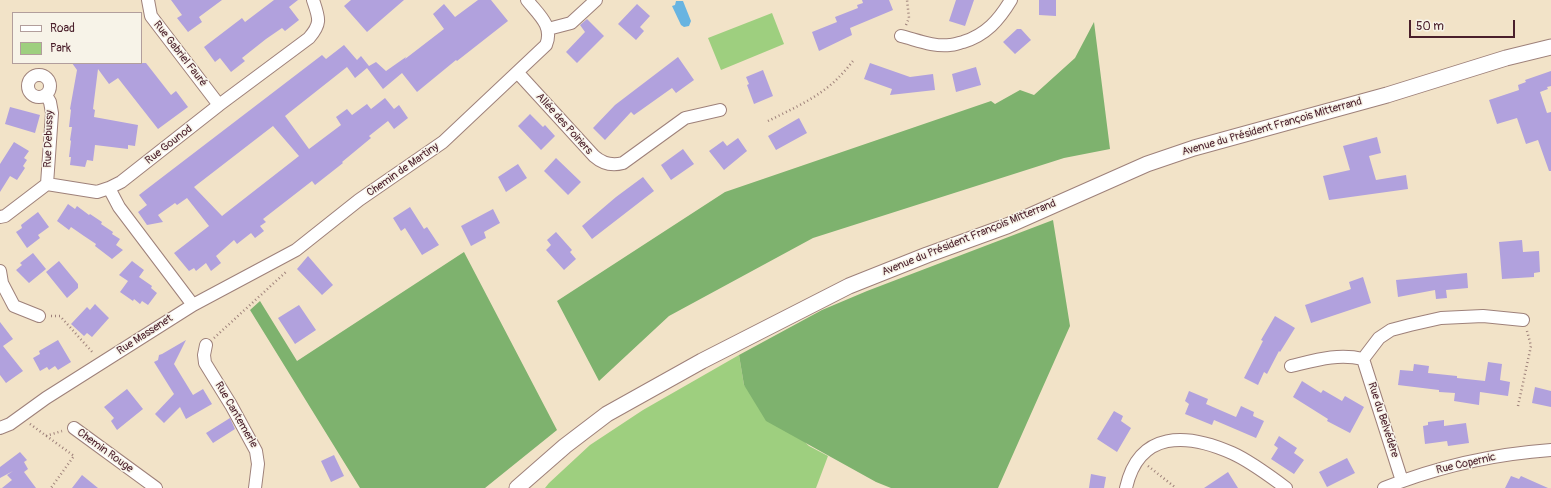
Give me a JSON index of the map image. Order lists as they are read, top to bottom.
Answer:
{
  "streets": {
    "street": [
      "Rue Gabriel Fauré",
      "Allée des Poiriers",
      "Avenue du Président François Mitterrand",
      "Rue Debussy",
      "Rue Gounod",
      "Chemin de Martiny",
      "Rue Massenet",
      "Rue Cantemerle",
      "Rue du Belvédère",
      "Chemin Rouge",
      "Rue Copernic"
    ]
  },
  "crossings": [
    ["Rue Gabriel Fauré", "Rue Gounod"],
    ["Allée des Poiriers", "Chemin de Martiny"],
    ["Chemin de Martiny", "Rue Massenet"],
    ["Rue du Belvédère", "Rue Copernic"]
  ],
  "legend": ["Road", "Park"],
  "scale_bar": "50 m"
}
